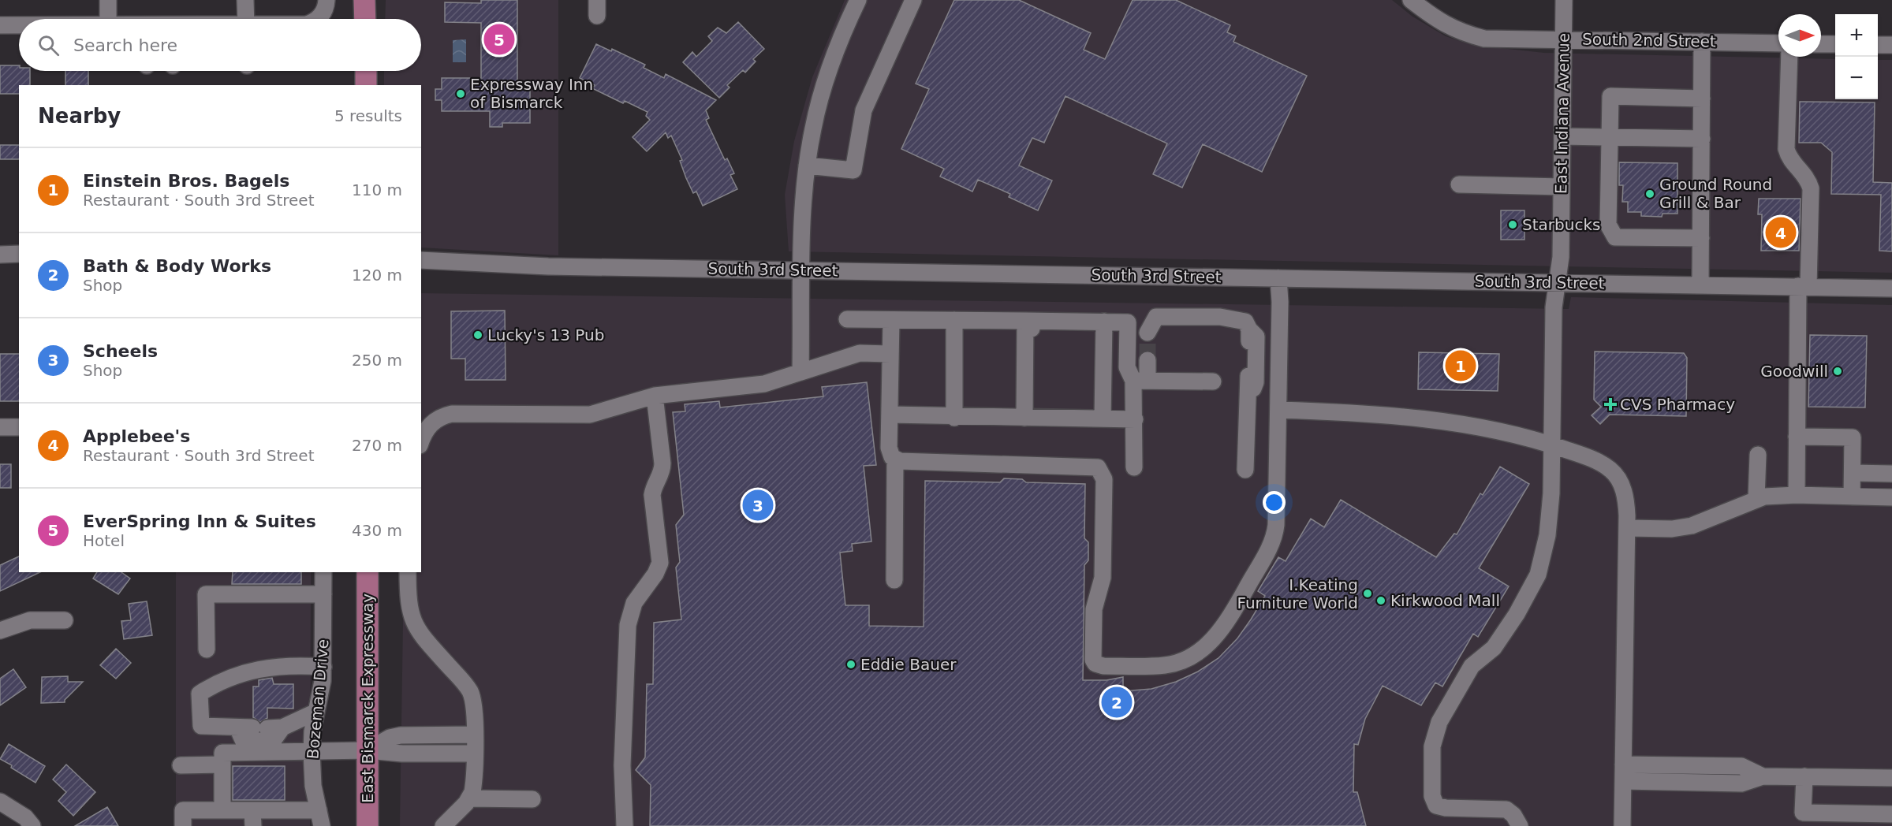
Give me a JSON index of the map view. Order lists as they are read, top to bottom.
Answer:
{
  "streets": {
    "main road": ["East Bismarck Expressway"],
    "street": [
      "South 2nd Street",
      "East Indiana Avenue",
      "South 3rd Street",
      "Bozeman Drive"
    ]
  },
  "crossings": [
    ["South 2nd Street", "East Indiana Avenue"],
    ["East Indiana Avenue", "South 3rd Street"]
  ],
  "places": {
    "other": [
      "Expressway Inn of Bismarck",
      "Ground Round Grill & Bar",
      "Starbucks",
      "Lucky's 13 Pub",
      "Goodwill",
      "I.Keating Furniture World",
      "Kirkwood Mall",
      "Eddie Bauer"
    ],
    "health": ["CVS Pharmacy"]
  },
  "north": "right",
  "page": {
    "map_buttons": ["+", "−"],
    "search": "Search here",
    "pins": [
      "5",
      "4",
      "1",
      "3",
      "2"
    ],
    "heading": ["Nearby", "5 results"],
    "list": [
      {
        "mark": "1",
        "name": "Einstein Bros. Bagels",
        "note": "Restaurant · South 3rd Street",
        "value": "110 m"
      },
      {
        "mark": "2",
        "name": "Bath & Body Works",
        "note": "Shop",
        "value": "120 m"
      },
      {
        "mark": "3",
        "name": "Scheels",
        "note": "Shop",
        "value": "250 m"
      },
      {
        "mark": "4",
        "name": "Applebee's",
        "note": "Restaurant · South 3rd Street",
        "value": "270 m"
      },
      {
        "mark": "5",
        "name": "EverSpring Inn & Suites",
        "note": "Hotel",
        "value": "430 m"
      }
    ]
  }
}
